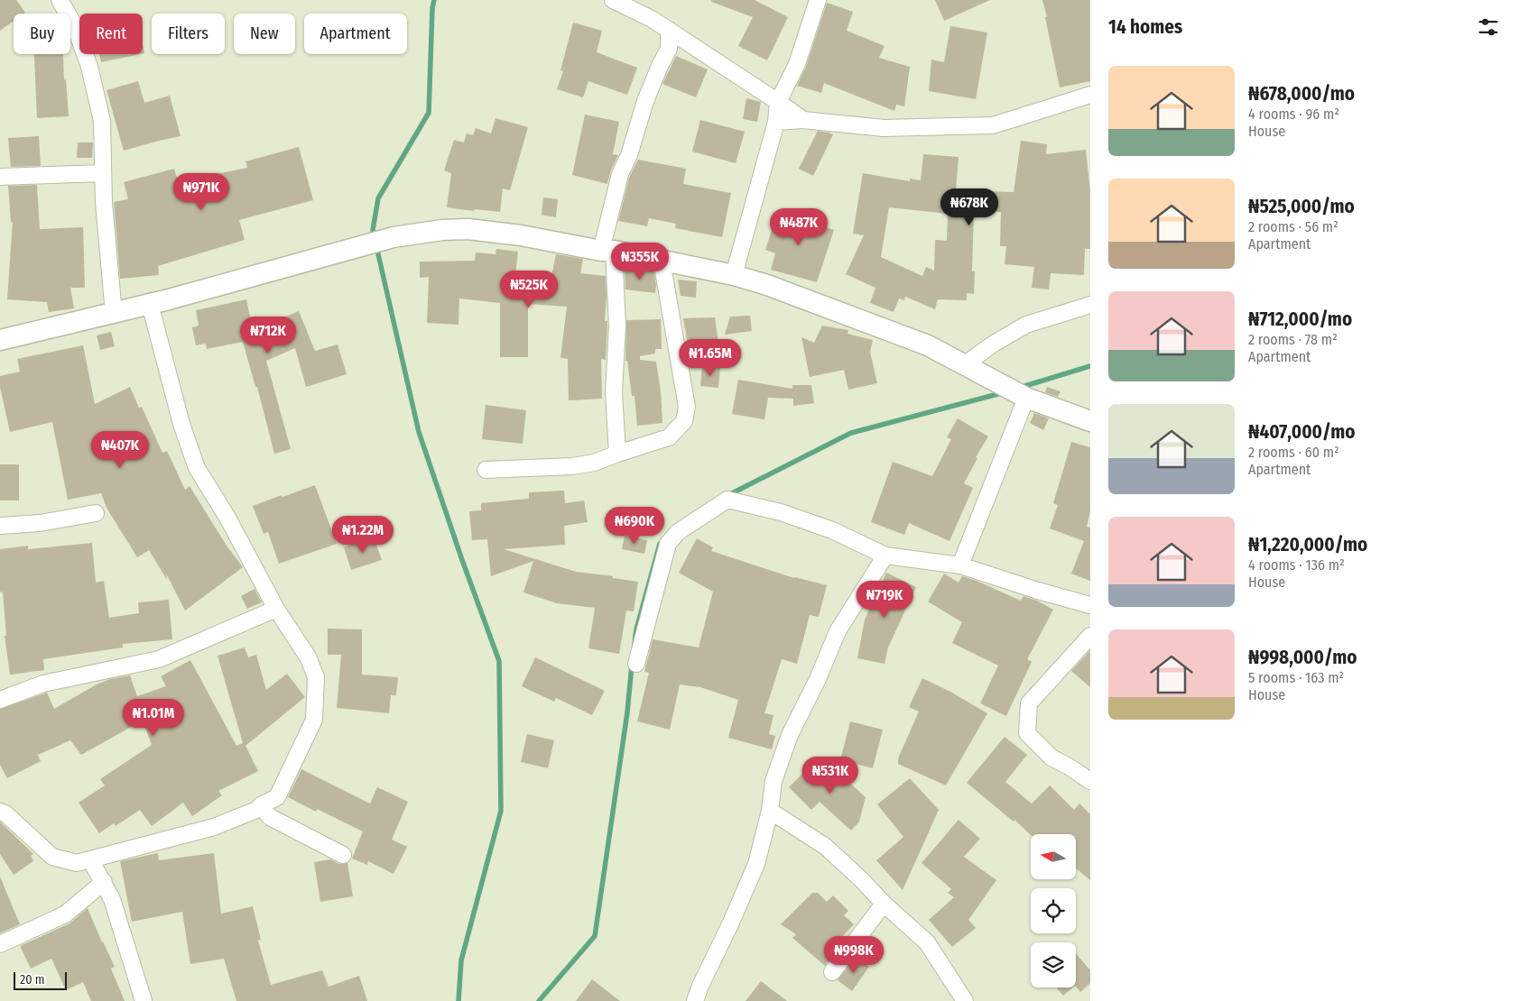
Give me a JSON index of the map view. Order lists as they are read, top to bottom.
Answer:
{
  "scale_bar": "20 m",
  "north": "left",
  "page": {
    "heading": "14 homes",
    "chip": [
      "Buy",
      "Rent",
      "Filters",
      "New",
      "Apartment"
    ],
    "list": [
      {
        "name": "₦678,000/mo",
        "note": "4 rooms · 96 m² · House"
      },
      {
        "name": "₦525,000/mo",
        "note": "2 rooms · 56 m² · Apartment"
      },
      {
        "name": "₦712,000/mo",
        "note": "2 rooms · 78 m² · Apartment"
      },
      {
        "name": "₦407,000/mo",
        "note": "2 rooms · 60 m² · Apartment"
      },
      {
        "name": "₦1,220,000/mo",
        "note": "4 rooms · 136 m² · House"
      },
      {
        "name": "₦998,000/mo",
        "note": "5 rooms · 163 m² · House"
      }
    ],
    "price": [
      "₦971K",
      "₦678K",
      "₦487K",
      "₦355K",
      "₦525K",
      "₦712K",
      "₦1.65M",
      "₦407K",
      "₦690K",
      "₦1.22M",
      "₦719K",
      "₦1.01M",
      "₦531K",
      "₦998K"
    ],
    "scale": "20 m"
  }
}
